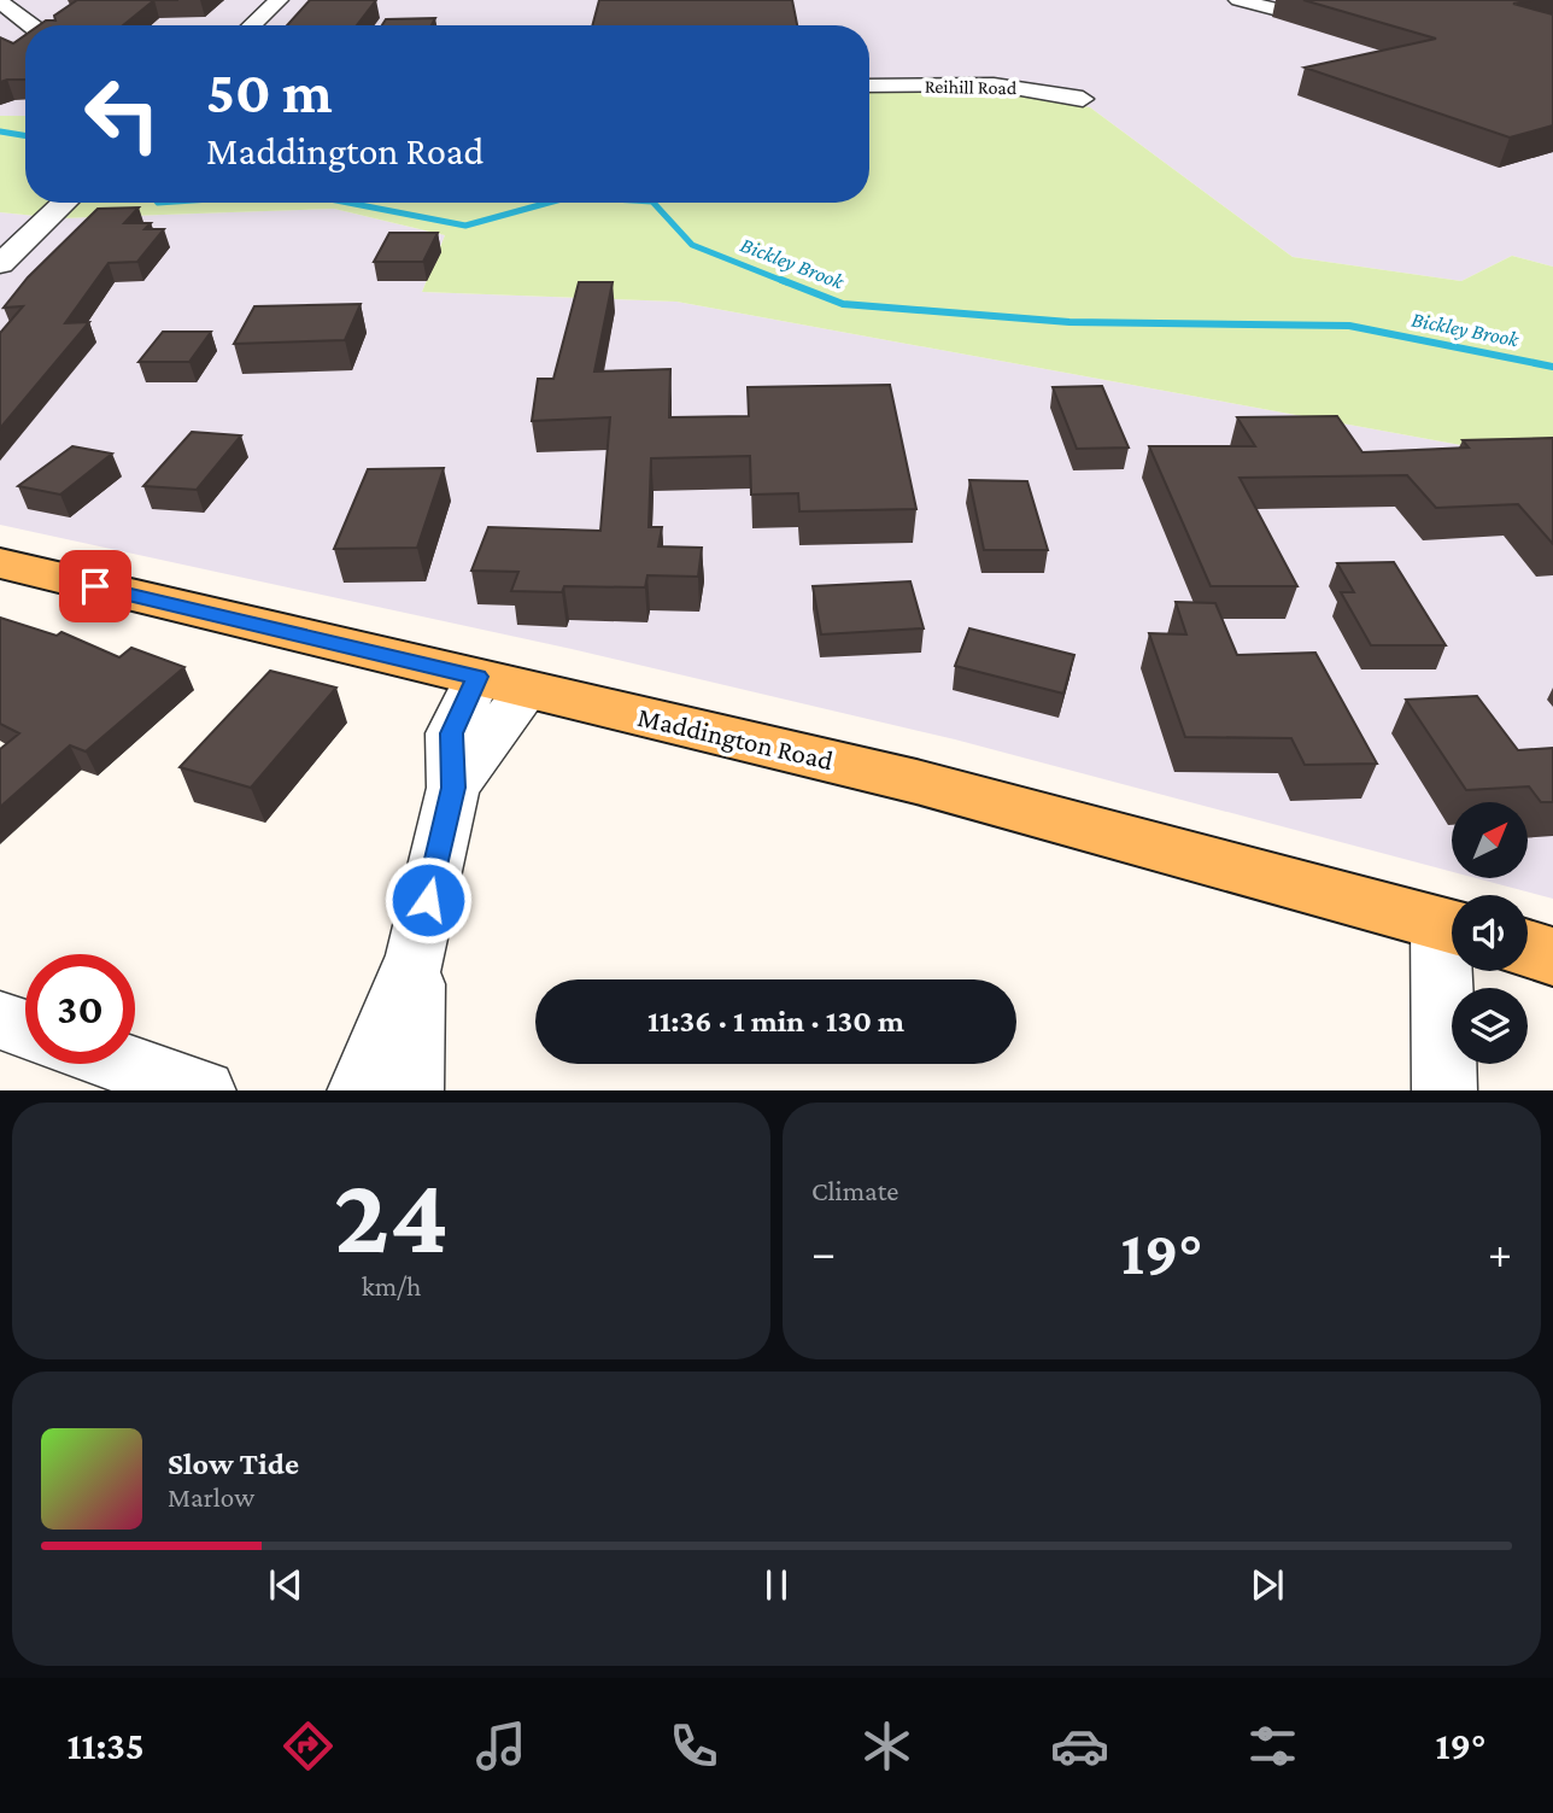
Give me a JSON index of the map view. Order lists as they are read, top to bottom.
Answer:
{
  "streets": {
    "main road": ["Maddington Road"],
    "street": ["Reihill Road"]
  },
  "water": ["Bickley Brook"],
  "north": "top right",
  "page": {
    "turn": ["50 m", "Maddington Road"],
    "limit": "30",
    "trip": "11:36 · 1 min · 130 m",
    "tile": [
      ["24", "km/h"],
      "Climate"
    ],
    "heat": ["−", "19°", "+"],
    "song": ["Slow Tide", "Marlow"],
    "tabs": ["11:35", "19°"]
  }
}
